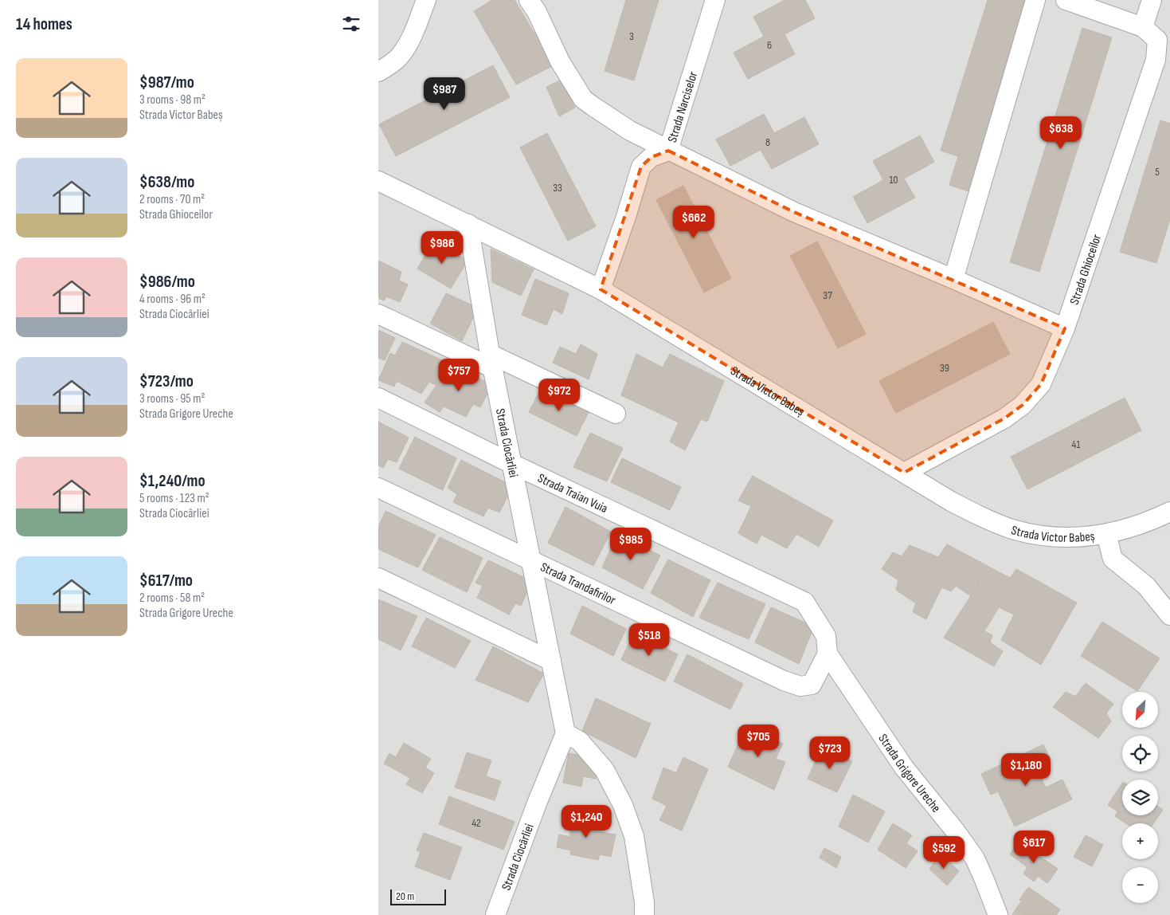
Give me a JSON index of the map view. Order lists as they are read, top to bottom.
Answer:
{
  "streets": {
    "street": [
      "Strada Narciselor",
      "Strada Ghioceilor",
      "Strada Victor Babeș",
      "Strada Ciocârliei",
      "Strada Traian Vuia",
      "Strada Trandafirilor",
      "Strada Grigore Ureche"
    ]
  },
  "crossings": [
    ["Strada Narciselor", "Strada Victor Babeș"],
    ["Strada Ghioceilor", "Strada Victor Babeș"],
    ["Strada Victor Babeș", "Strada Ciocârliei"],
    ["Strada Ciocârliei", "Strada Traian Vuia"],
    ["Strada Ciocârliei", "Strada Trandafirilor"],
    ["Strada Traian Vuia", "Strada Trandafirilor"],
    ["Strada Traian Vuia", "Strada Grigore Ureche"],
    ["Strada Trandafirilor", "Strada Grigore Ureche"]
  ],
  "house_numbers": [
    "3",
    "6",
    "8",
    "5",
    "10",
    "33",
    "37",
    "39",
    "41",
    "42"
  ],
  "scale_bar": "20 m",
  "north": "bottom left",
  "page": {
    "heading": "14 homes",
    "list": [
      {
        "name": "$987/mo",
        "note": "3 rooms · 98 m² · Strada Victor Babeș"
      },
      {
        "name": "$638/mo",
        "note": "2 rooms · 70 m² · Strada Ghioceilor"
      },
      {
        "name": "$986/mo",
        "note": "4 rooms · 96 m² · Strada Ciocârliei"
      },
      {
        "name": "$723/mo",
        "note": "3 rooms · 95 m² · Strada Grigore Ureche"
      },
      {
        "name": "$1,240/mo",
        "note": "5 rooms · 123 m² · Strada Ciocârliei"
      },
      {
        "name": "$617/mo",
        "note": "2 rooms · 58 m² · Strada Grigore Ureche"
      }
    ],
    "price": [
      "$987",
      "$638",
      "$662",
      "$986",
      "$757",
      "$972",
      "$985",
      "$518",
      "$705",
      "$723",
      "$1,180",
      "$1,240",
      "$617",
      "$592"
    ],
    "map_buttons": ["+", "−"],
    "scale": "20 m"
  }
}
